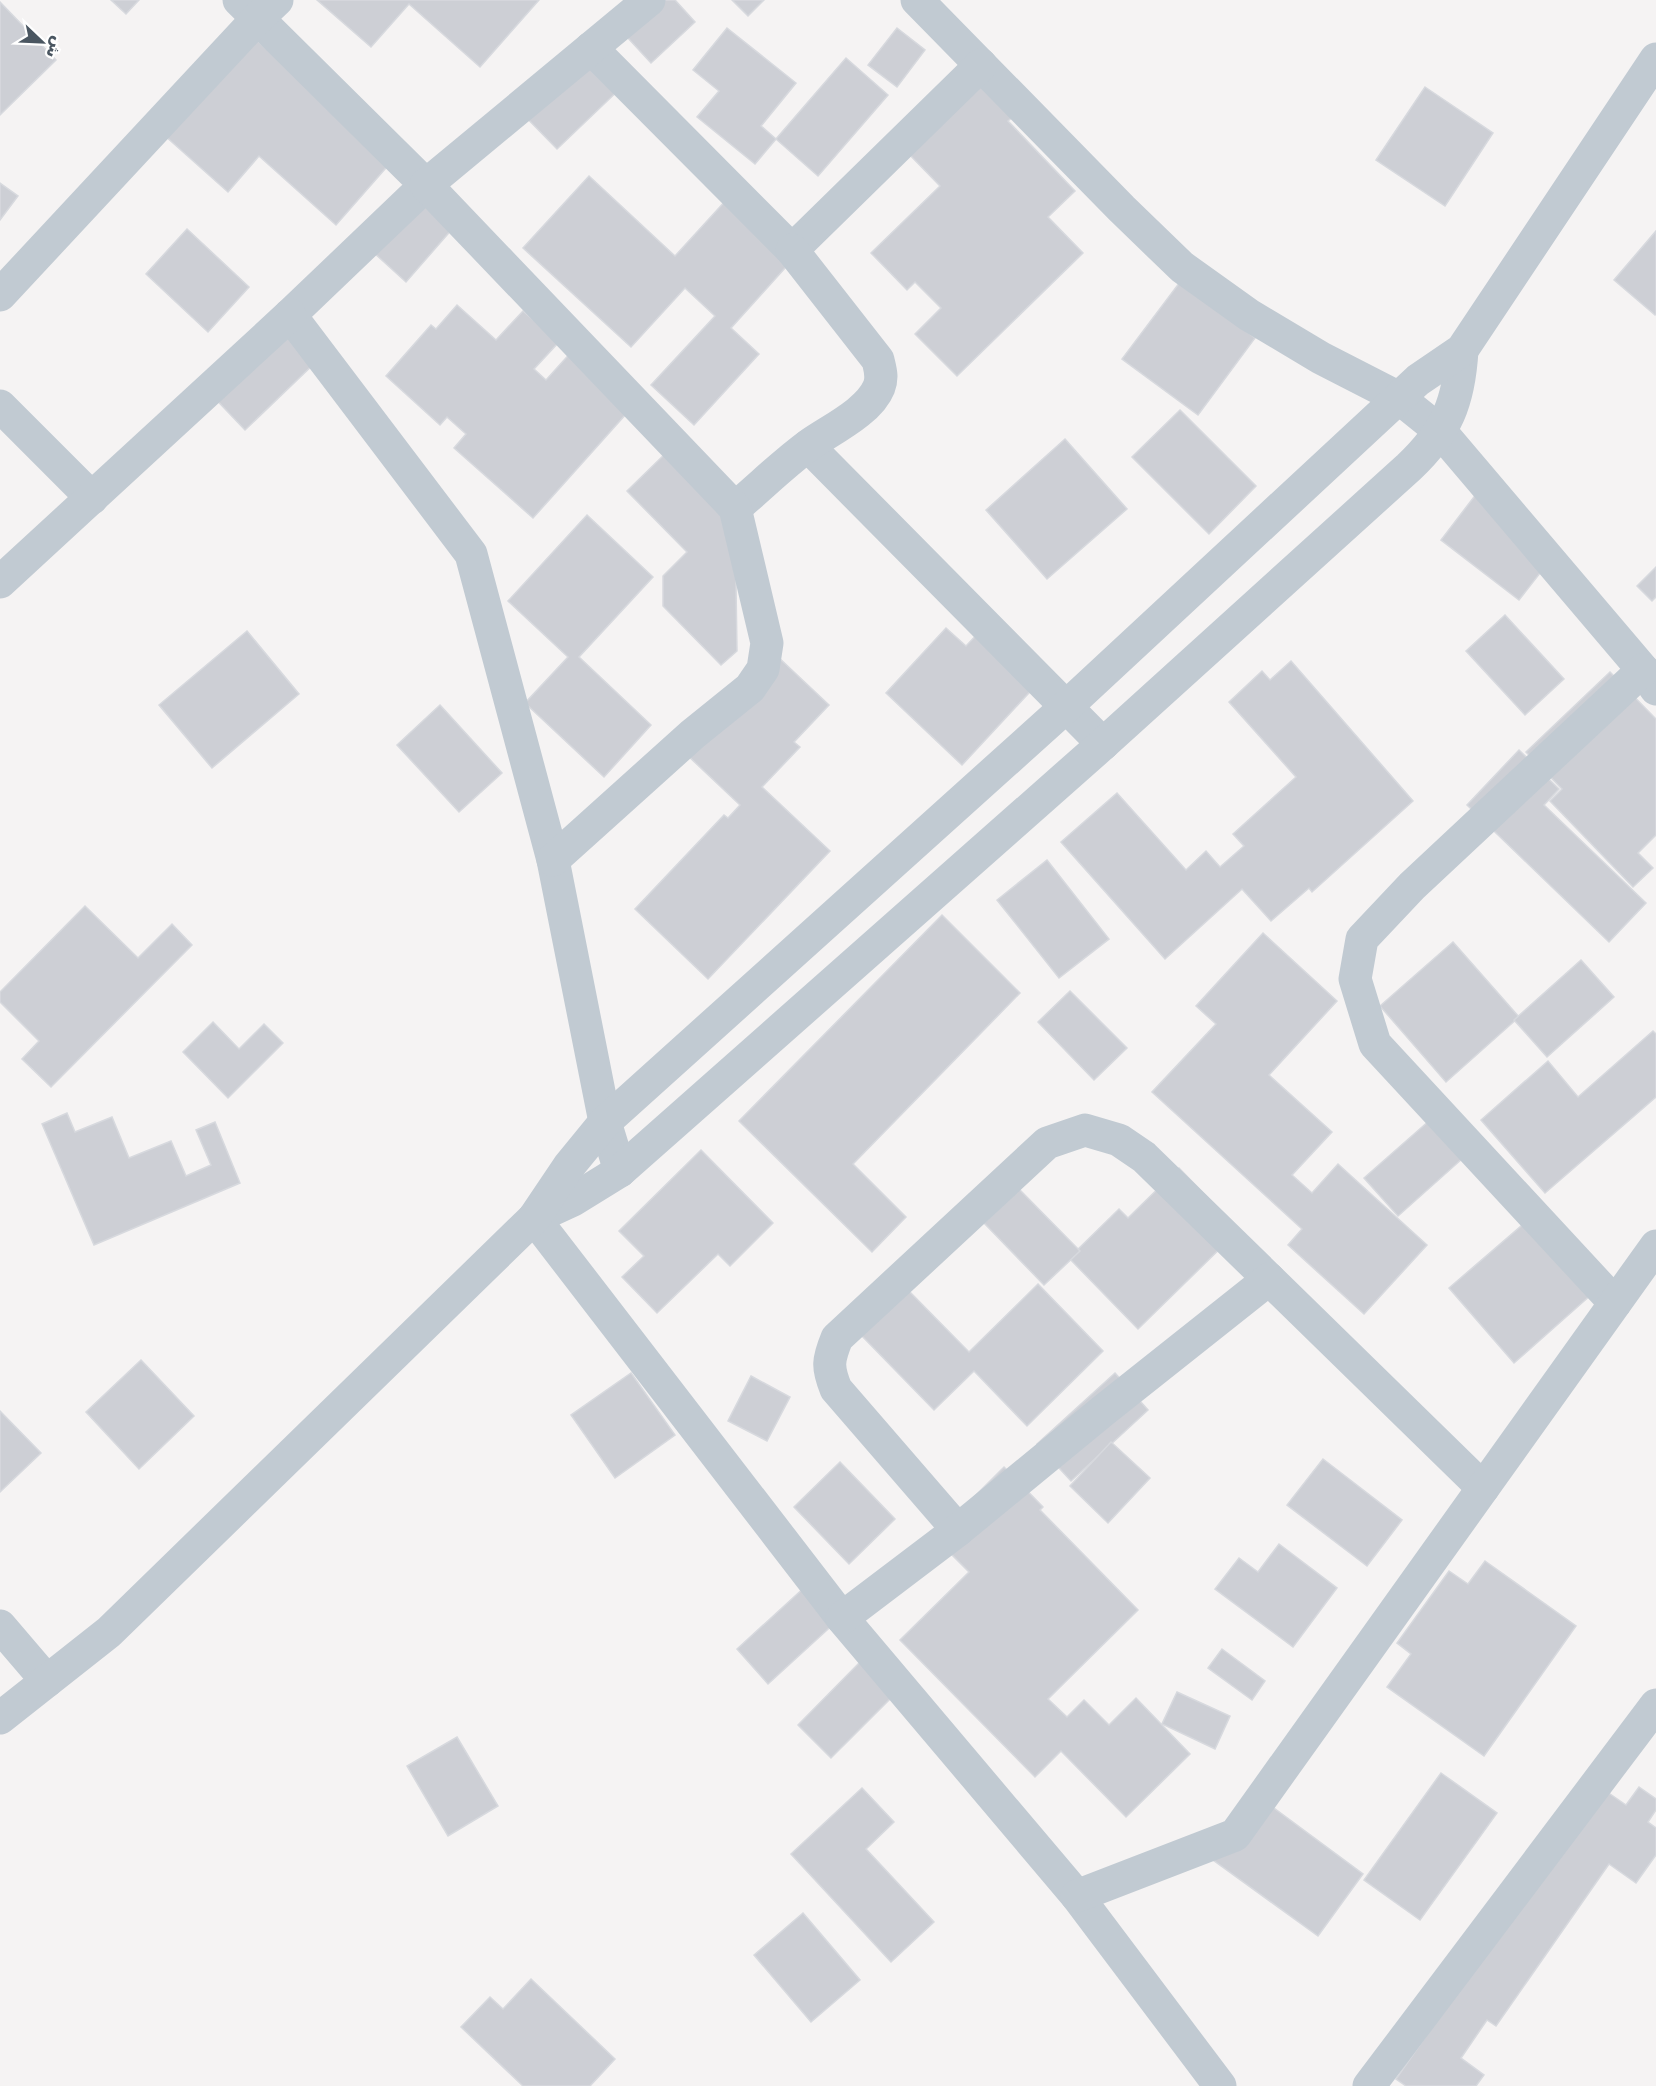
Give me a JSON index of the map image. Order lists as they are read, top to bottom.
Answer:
{
  "north": "bottom right"
}
